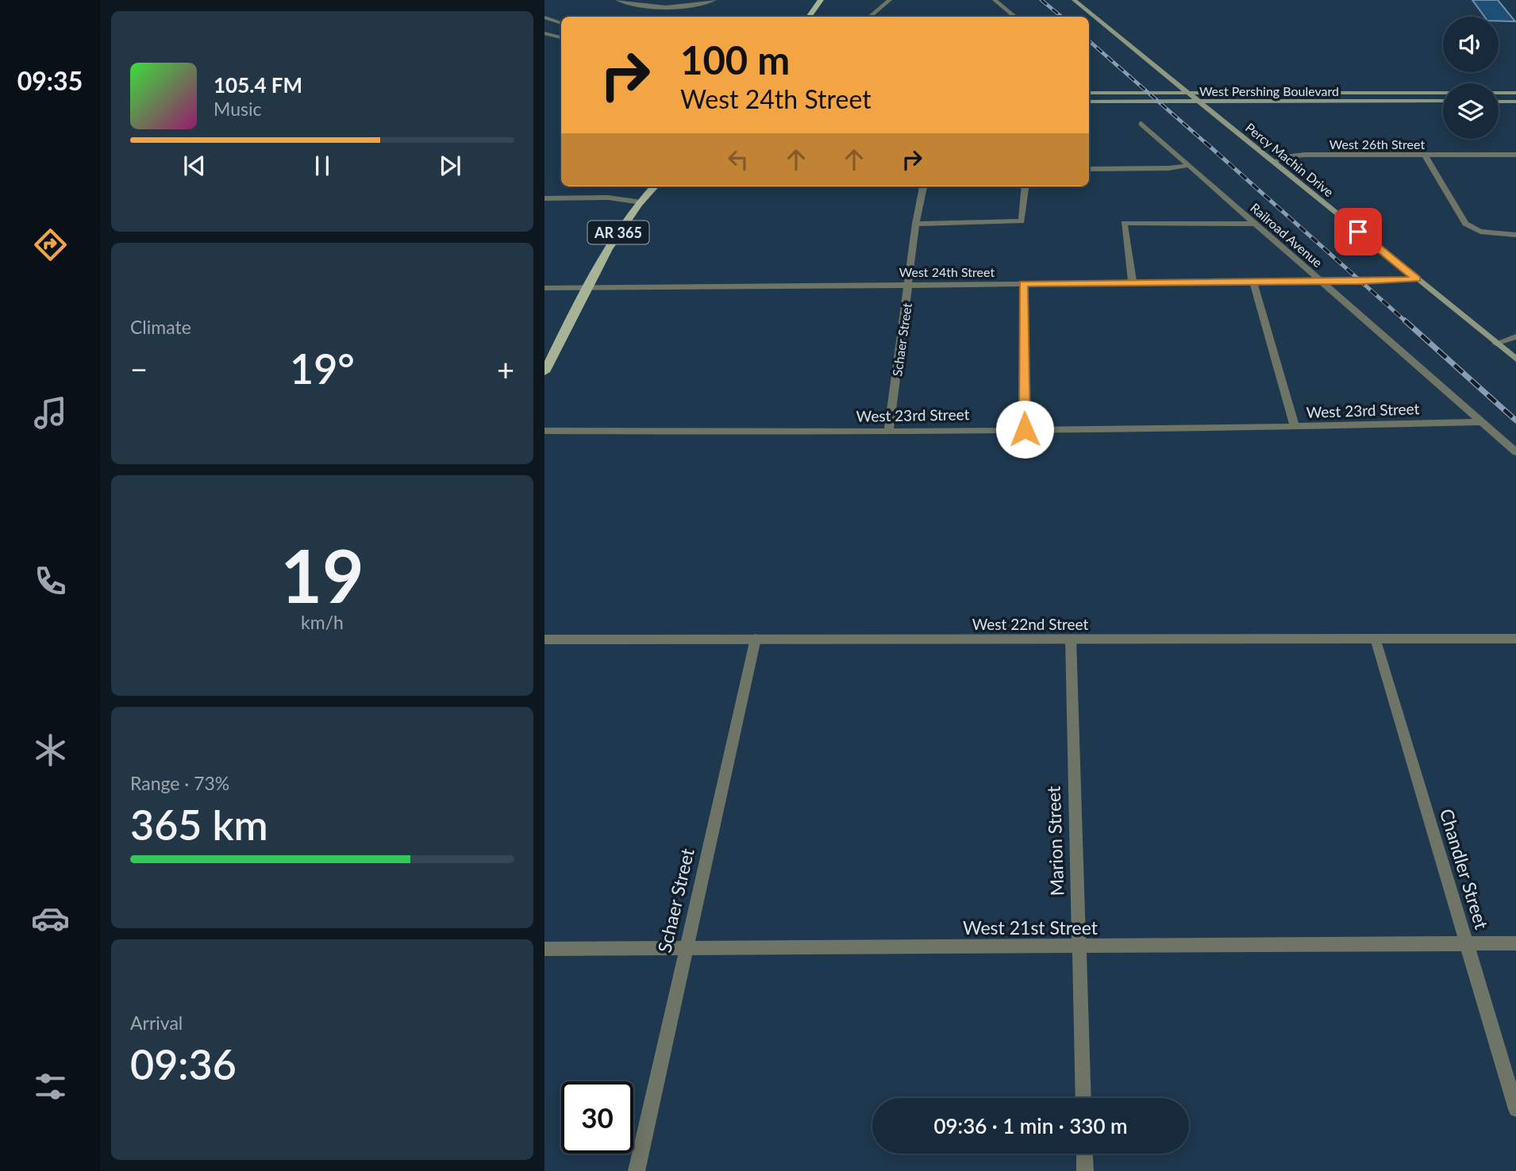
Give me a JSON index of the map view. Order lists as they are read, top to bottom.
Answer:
{
  "streets": {
    "main road": ["West Pershing Boulevard", "Percy Machin Drive", "AR 365"],
    "street": [
      "West 26th Street",
      "Railroad Avenue",
      "West 24th Street",
      "Schaer Street",
      "West 23rd Street",
      "West 22nd Street",
      "Marion Street",
      "Chandler Street",
      "West 21st Street"
    ]
  },
  "crossings": [
    ["West Pershing Boulevard", "Percy Machin Drive"],
    ["West 26th Street", "Percy Machin Drive"],
    ["Percy Machin Drive", "West 24th Street"],
    ["AR 365", "West 24th Street"],
    ["Railroad Avenue", "West 24th Street"],
    ["Railroad Avenue", "West 23rd Street"],
    ["West 24th Street", "Schaer Street"],
    ["Schaer Street", "West 23rd Street"],
    ["Schaer Street", "West 22nd Street"],
    ["Schaer Street", "West 21st Street"],
    ["West 22nd Street", "Marion Street"],
    ["West 22nd Street", "Chandler Street"],
    ["Marion Street", "West 21st Street"],
    ["Chandler Street", "West 21st Street"]
  ],
  "page": {
    "tabs": "09:35",
    "turn": ["100 m", "West 24th Street"],
    "song": ["105.4 FM", "Music"],
    "tile": [
      "Climate",
      ["19", "km/h"],
      ["Range · 73%", "365 km"],
      ["Arrival", "09:36"]
    ],
    "heat": ["−", "19°", "+"],
    "limit": "30",
    "trip": "09:36 · 1 min · 330 m"
  }
}
